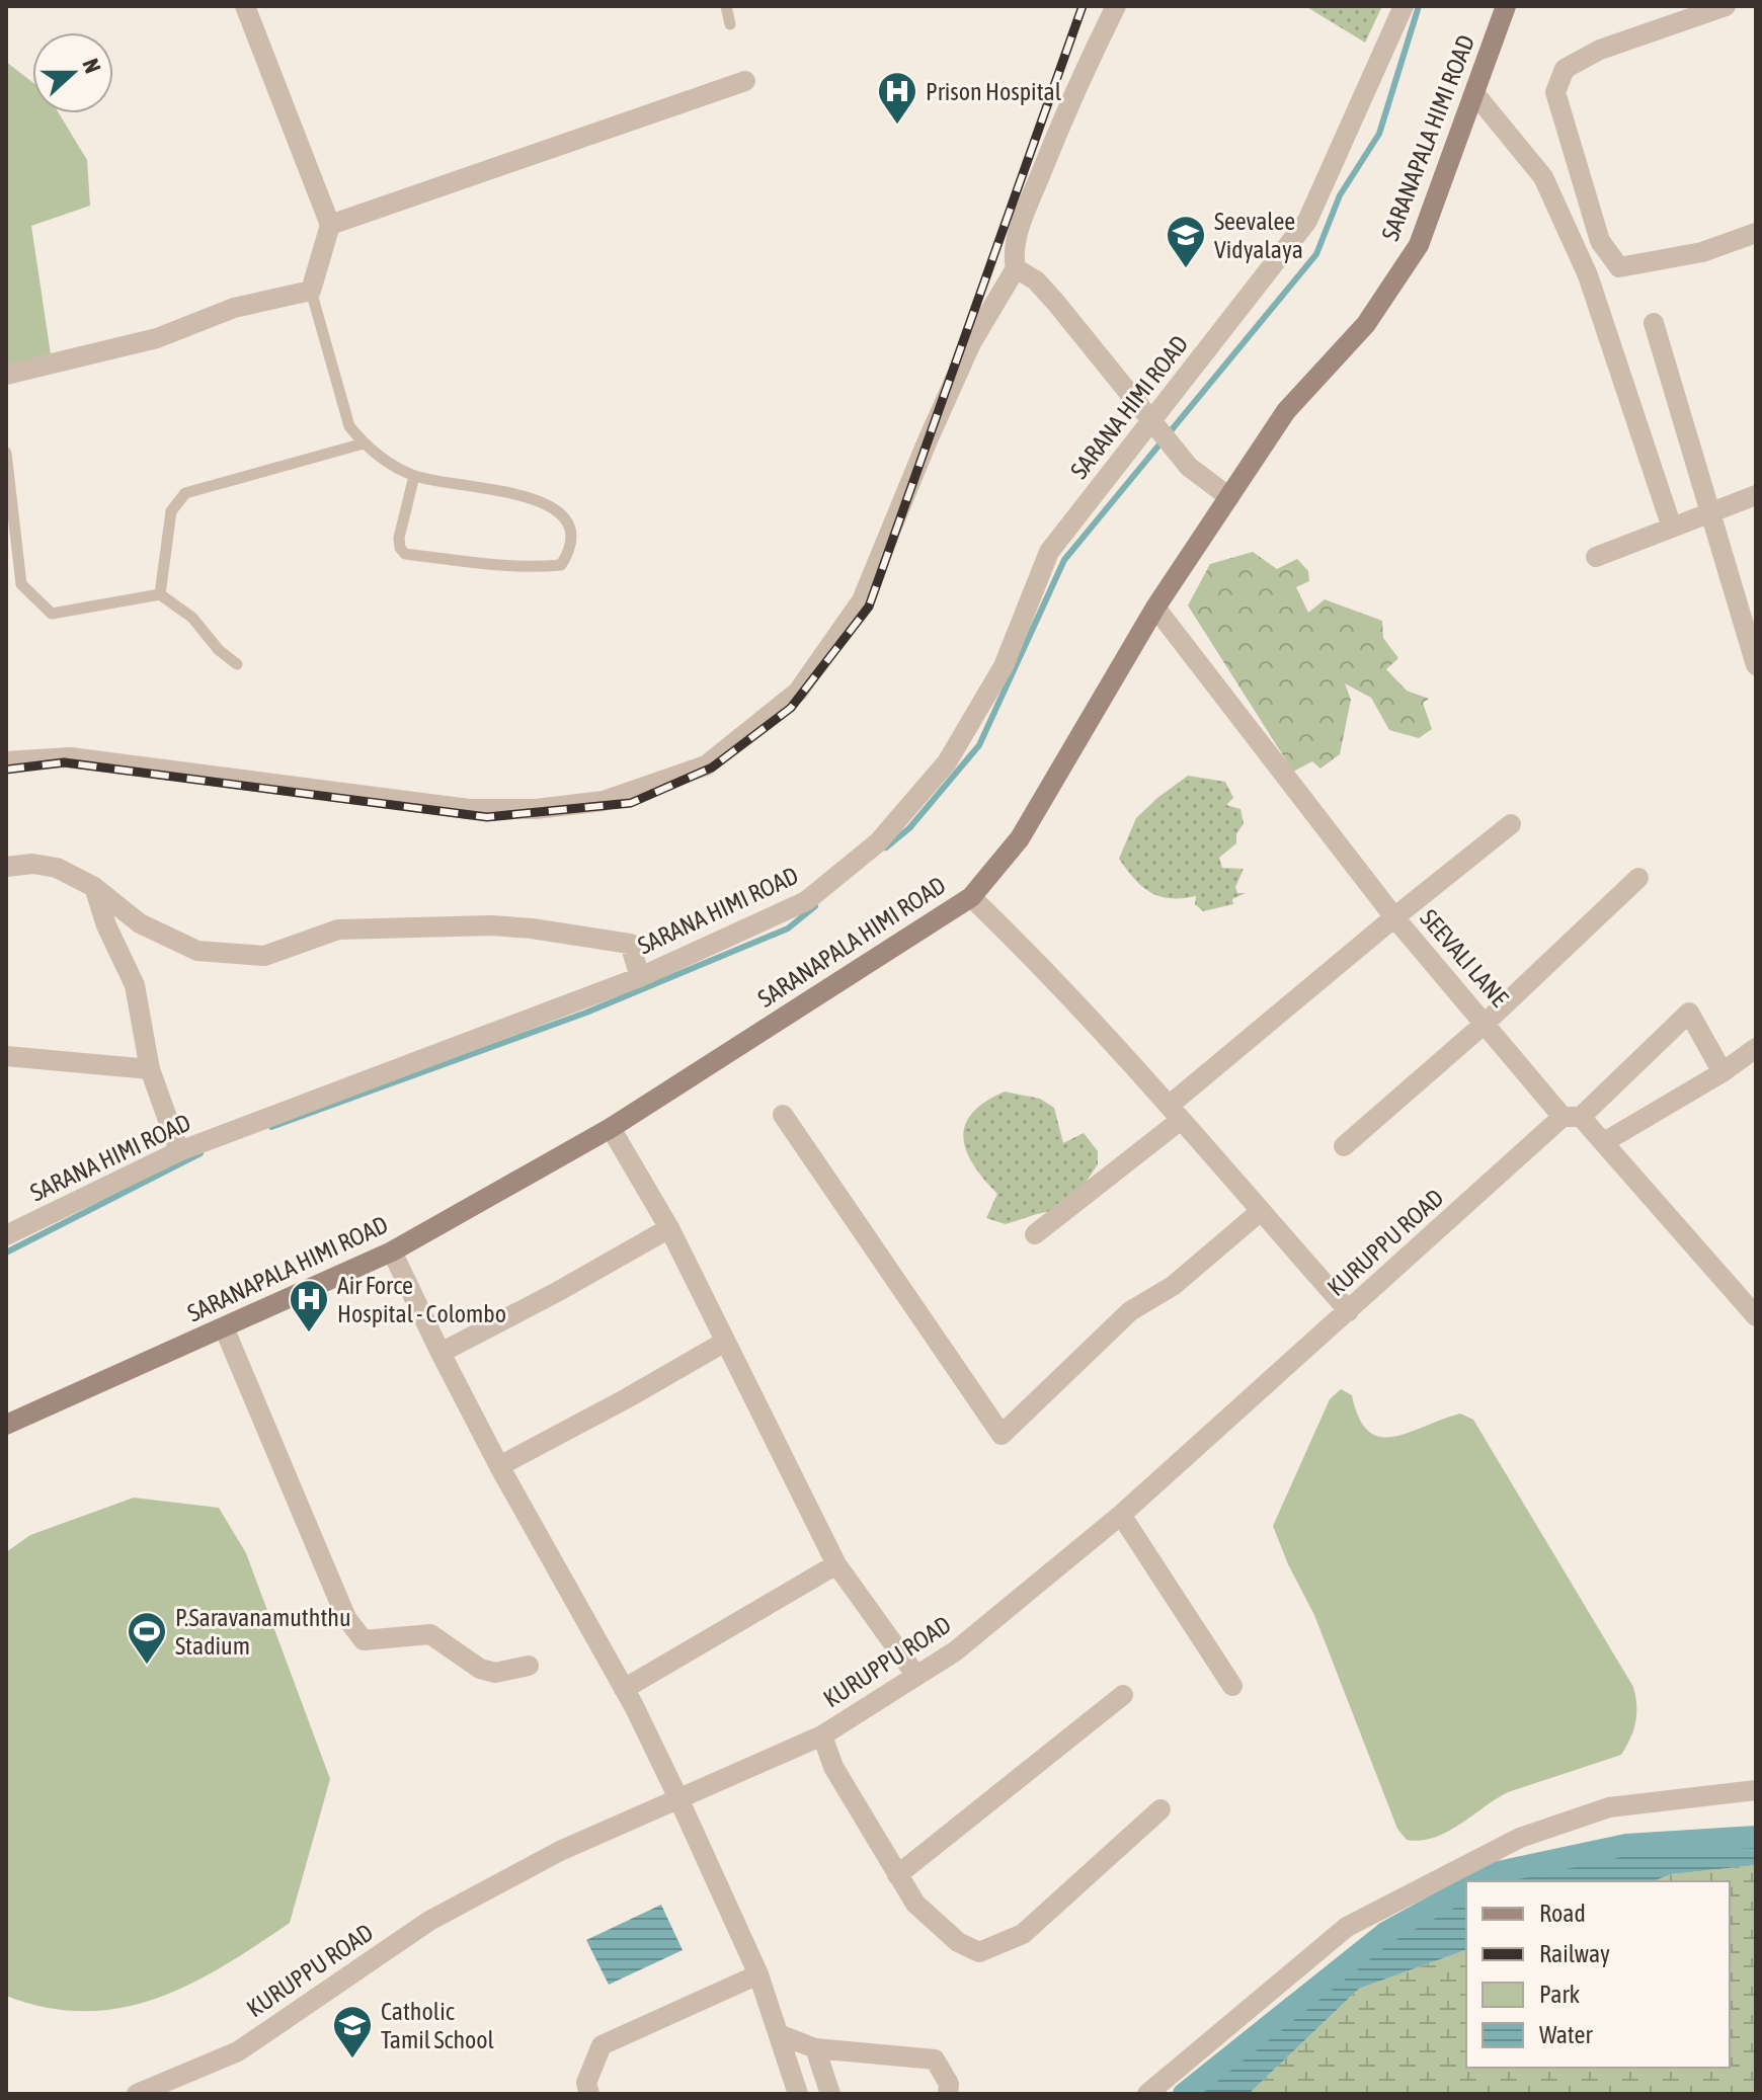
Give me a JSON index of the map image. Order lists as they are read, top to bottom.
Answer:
{
  "streets": {
    "street": [
      "SARANAPALA HIMI ROAD",
      "SARANA HIMI ROAD",
      "SEEVALI LANE",
      "KURUPPU ROAD"
    ]
  },
  "crossings": [
    ["SARANAPALA HIMI ROAD", "SEEVALI LANE"],
    ["SEEVALI LANE", "KURUPPU ROAD"]
  ],
  "places": {
    "hospital": ["Prison Hospital", "Air Force Hospital - Colombo"],
    "school or university": ["Seevalee Vidyalaya", "Catholic Tamil School"],
    "sports": ["P.Saravanamuththu Stadium"]
  },
  "legend": [
    "Road",
    "Railway",
    "Park",
    "Water"
  ],
  "north": "right"
}
